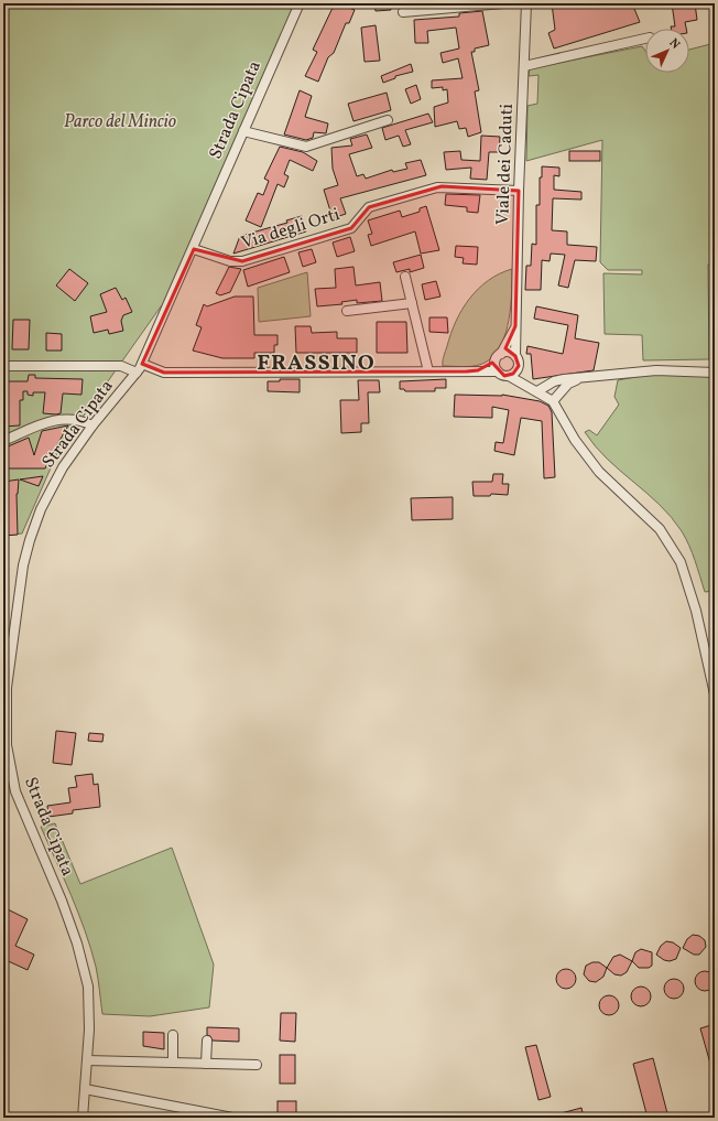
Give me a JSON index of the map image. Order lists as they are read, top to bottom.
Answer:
{
  "streets": {
    "street": ["Strada Cipata", "Viale dei Caduti", "Via degli Orti"]
  },
  "crossings": [
    ["Strada Cipata", "Via degli Orti"],
    ["Viale dei Caduti", "Via degli Orti"]
  ],
  "districts": ["FRASSINO"],
  "parks": ["Parco del Mincio"],
  "north": "top right"
}
